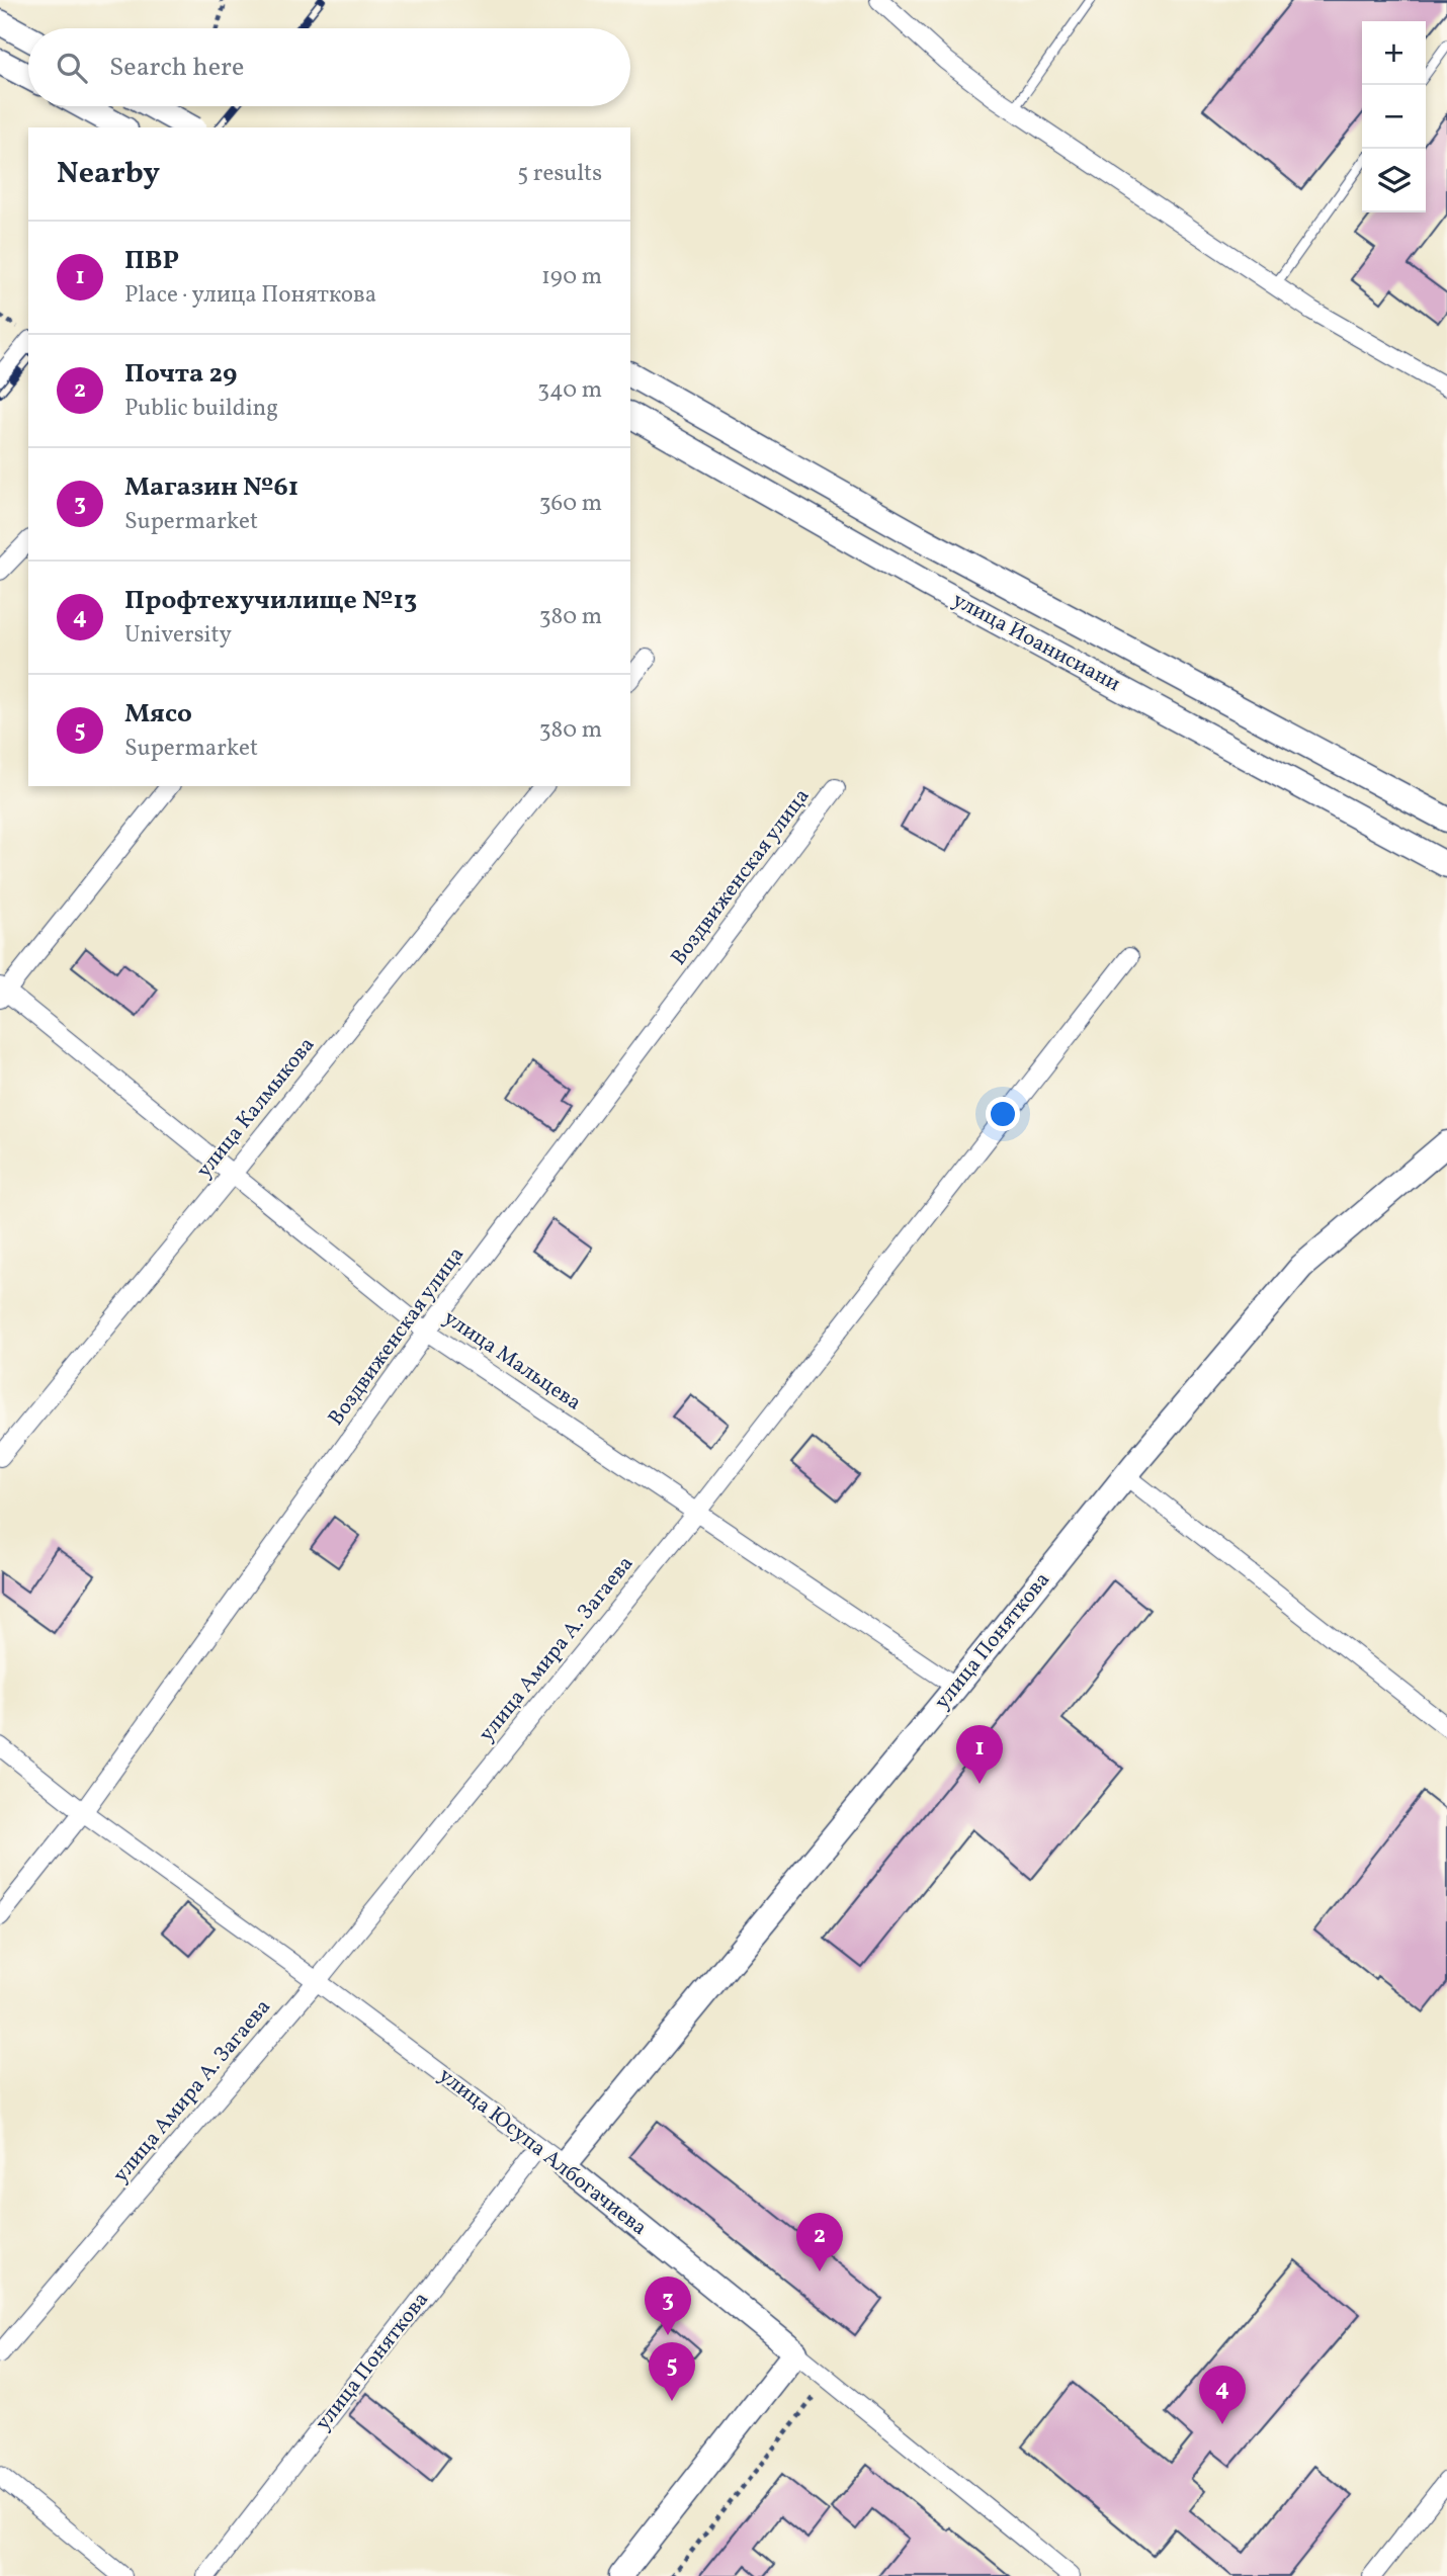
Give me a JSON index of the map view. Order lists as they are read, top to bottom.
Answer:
{
  "streets": {
    "main road": ["улица Иоанисиани", "улица Поняткова", "улица Юсупа Албогачиева"],
    "street": [
      "Воздвиженская улица",
      "улица Калмыкова",
      "улица Мальцева",
      "улица Амира А. Загаева"
    ]
  },
  "crossings": [
    ["Воздвиженская улица", "улица Мальцева"],
    ["Воздвиженская улица", "улица Юсупа Албогачиева"],
    ["улица Калмыкова", "улица Мальцева"],
    ["улица Мальцева", "улица Поняткова"],
    ["улица Мальцева", "улица Амира А. Загаева"],
    ["улица Поняткова", "улица Юсупа Албогачиева"],
    ["улица Амира А. Загаева", "улица Юсупа Албогачиева"]
  ],
  "page": {
    "map_buttons": ["+", "−"],
    "search": "Search here",
    "heading": ["Nearby", "5 results"],
    "list": [
      {
        "mark": "1",
        "name": "ПВР",
        "note": "Place · улица Поняткова",
        "value": "190 m"
      },
      {
        "mark": "2",
        "name": "Почта 29",
        "note": "Public building",
        "value": "340 m"
      },
      {
        "mark": "3",
        "name": "Магазин №61",
        "note": "Supermarket",
        "value": "360 m"
      },
      {
        "mark": "4",
        "name": "Профтехучилище №13",
        "note": "University",
        "value": "380 m"
      },
      {
        "mark": "5",
        "name": "Мясо",
        "note": "Supermarket",
        "value": "380 m"
      }
    ],
    "pins": [
      "1",
      "2",
      "3",
      "5",
      "4"
    ]
  }
}
